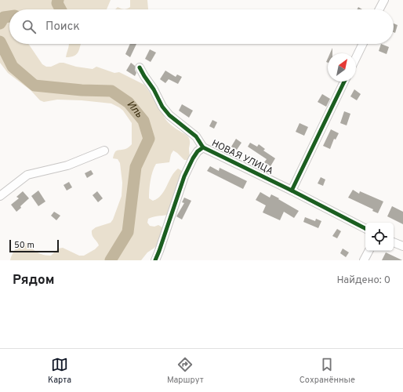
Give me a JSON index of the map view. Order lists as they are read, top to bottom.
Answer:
{
  "streets": {
    "street": ["НОВАЯ УЛИЦА"]
  },
  "water": ["Иль"],
  "scale_bar": "50 m",
  "north": "top right",
  "page": {
    "search": "Поиск",
    "scale": "50 m",
    "heading": ["Рядом", "Найдено: 0"],
    "nav": ["Карта", "Маршрут", "Сохранённые"]
  }
}
